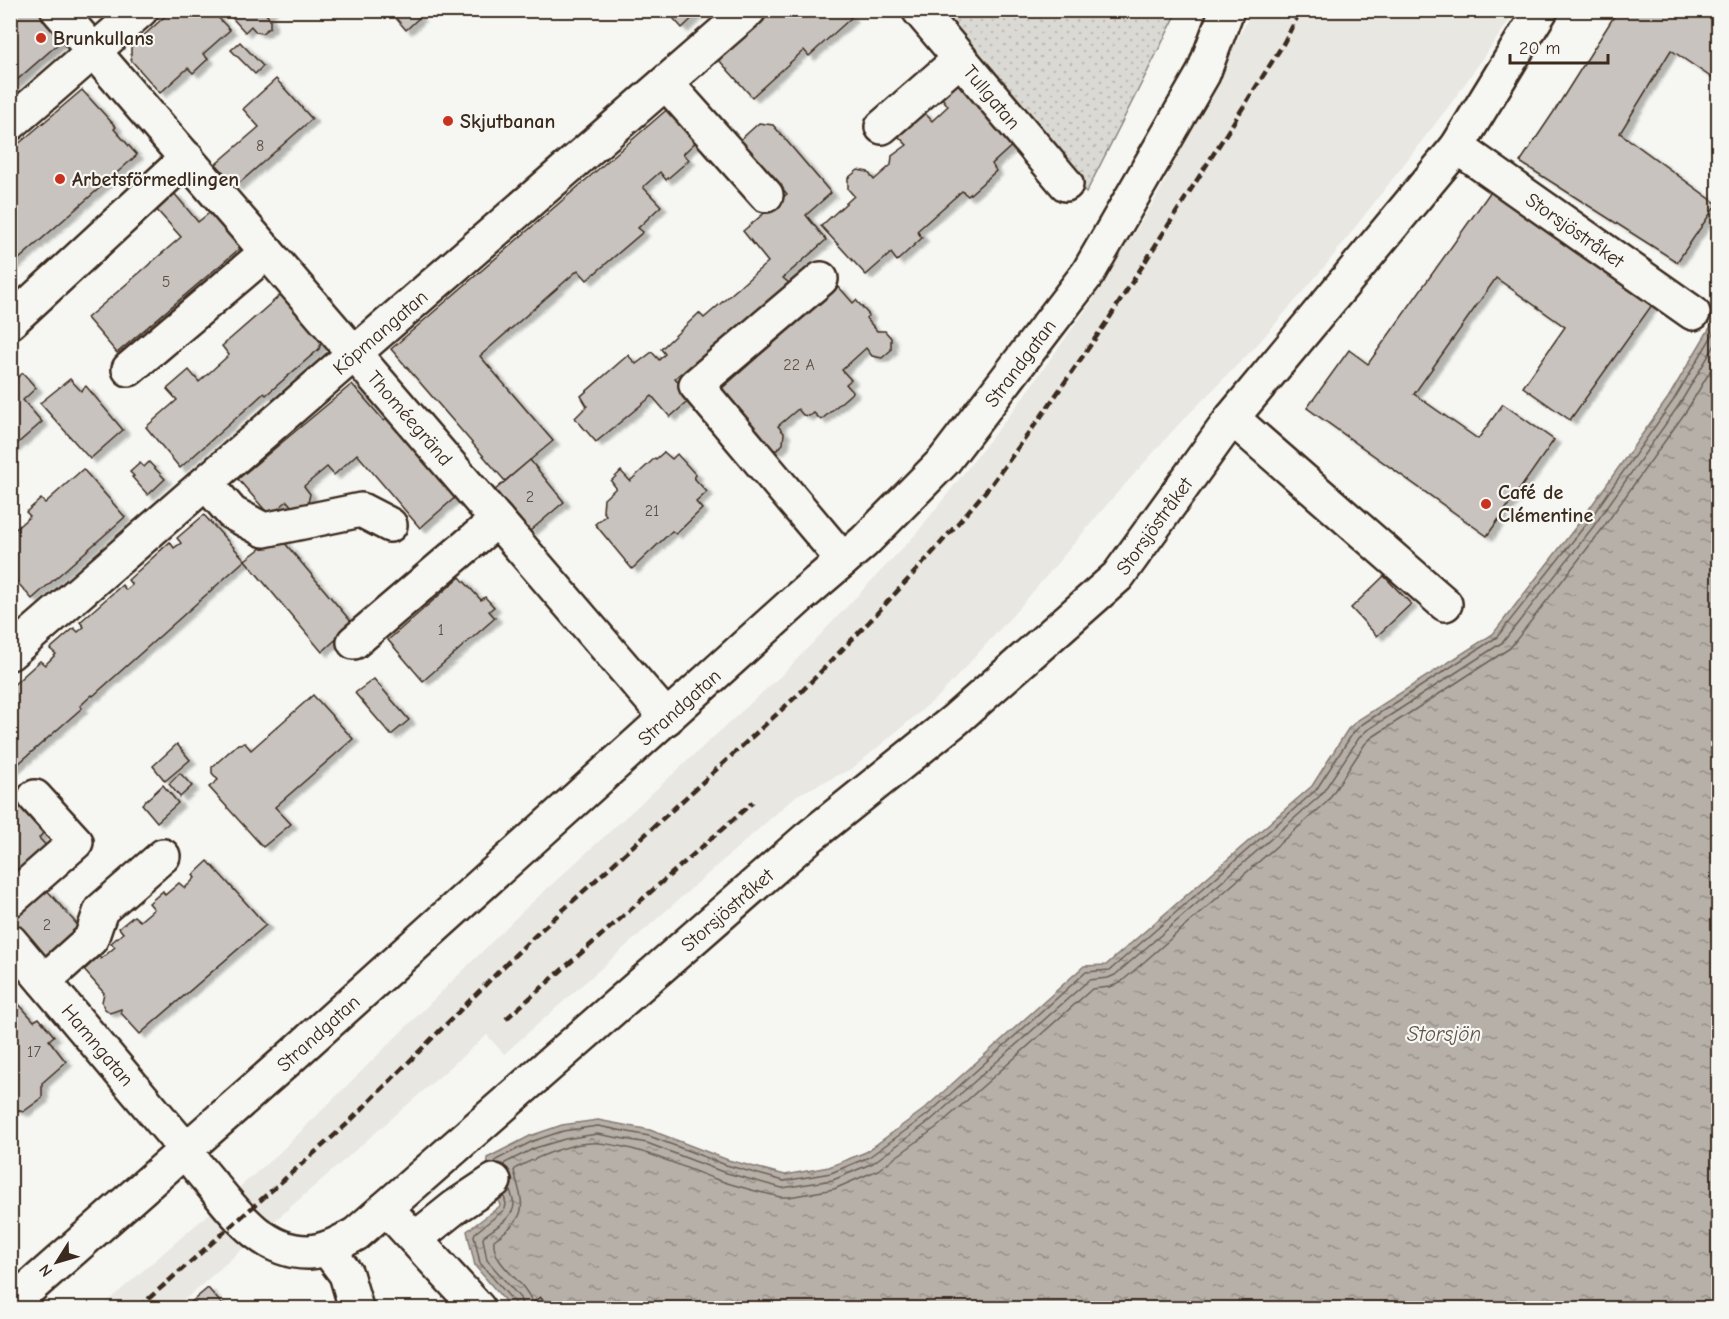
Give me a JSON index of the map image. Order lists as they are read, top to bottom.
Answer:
{
  "streets": {
    "street": [
      "Tullgatan",
      "Storsjöstråket",
      "Köpmangatan",
      "Strandgatan",
      "Thoméegränd",
      "Hamngatan"
    ]
  },
  "crossings": [
    ["Storsjöstråket", "Strandgatan"],
    ["Storsjöstråket", "Hamngatan"],
    ["Köpmangatan", "Thoméegränd"],
    ["Strandgatan", "Thoméegränd"],
    ["Strandgatan", "Hamngatan"]
  ],
  "water": ["Storsjön"],
  "places": [
    "Brunkullans",
    "Skjutbanan",
    "Arbetsförmedlingen",
    "Café de Clémentine"
  ],
  "house_numbers": [
    "8",
    "5",
    "22 A",
    "2",
    "21",
    "1",
    "2",
    "17"
  ],
  "scale_bar": "20 m",
  "north": "bottom left"
}
